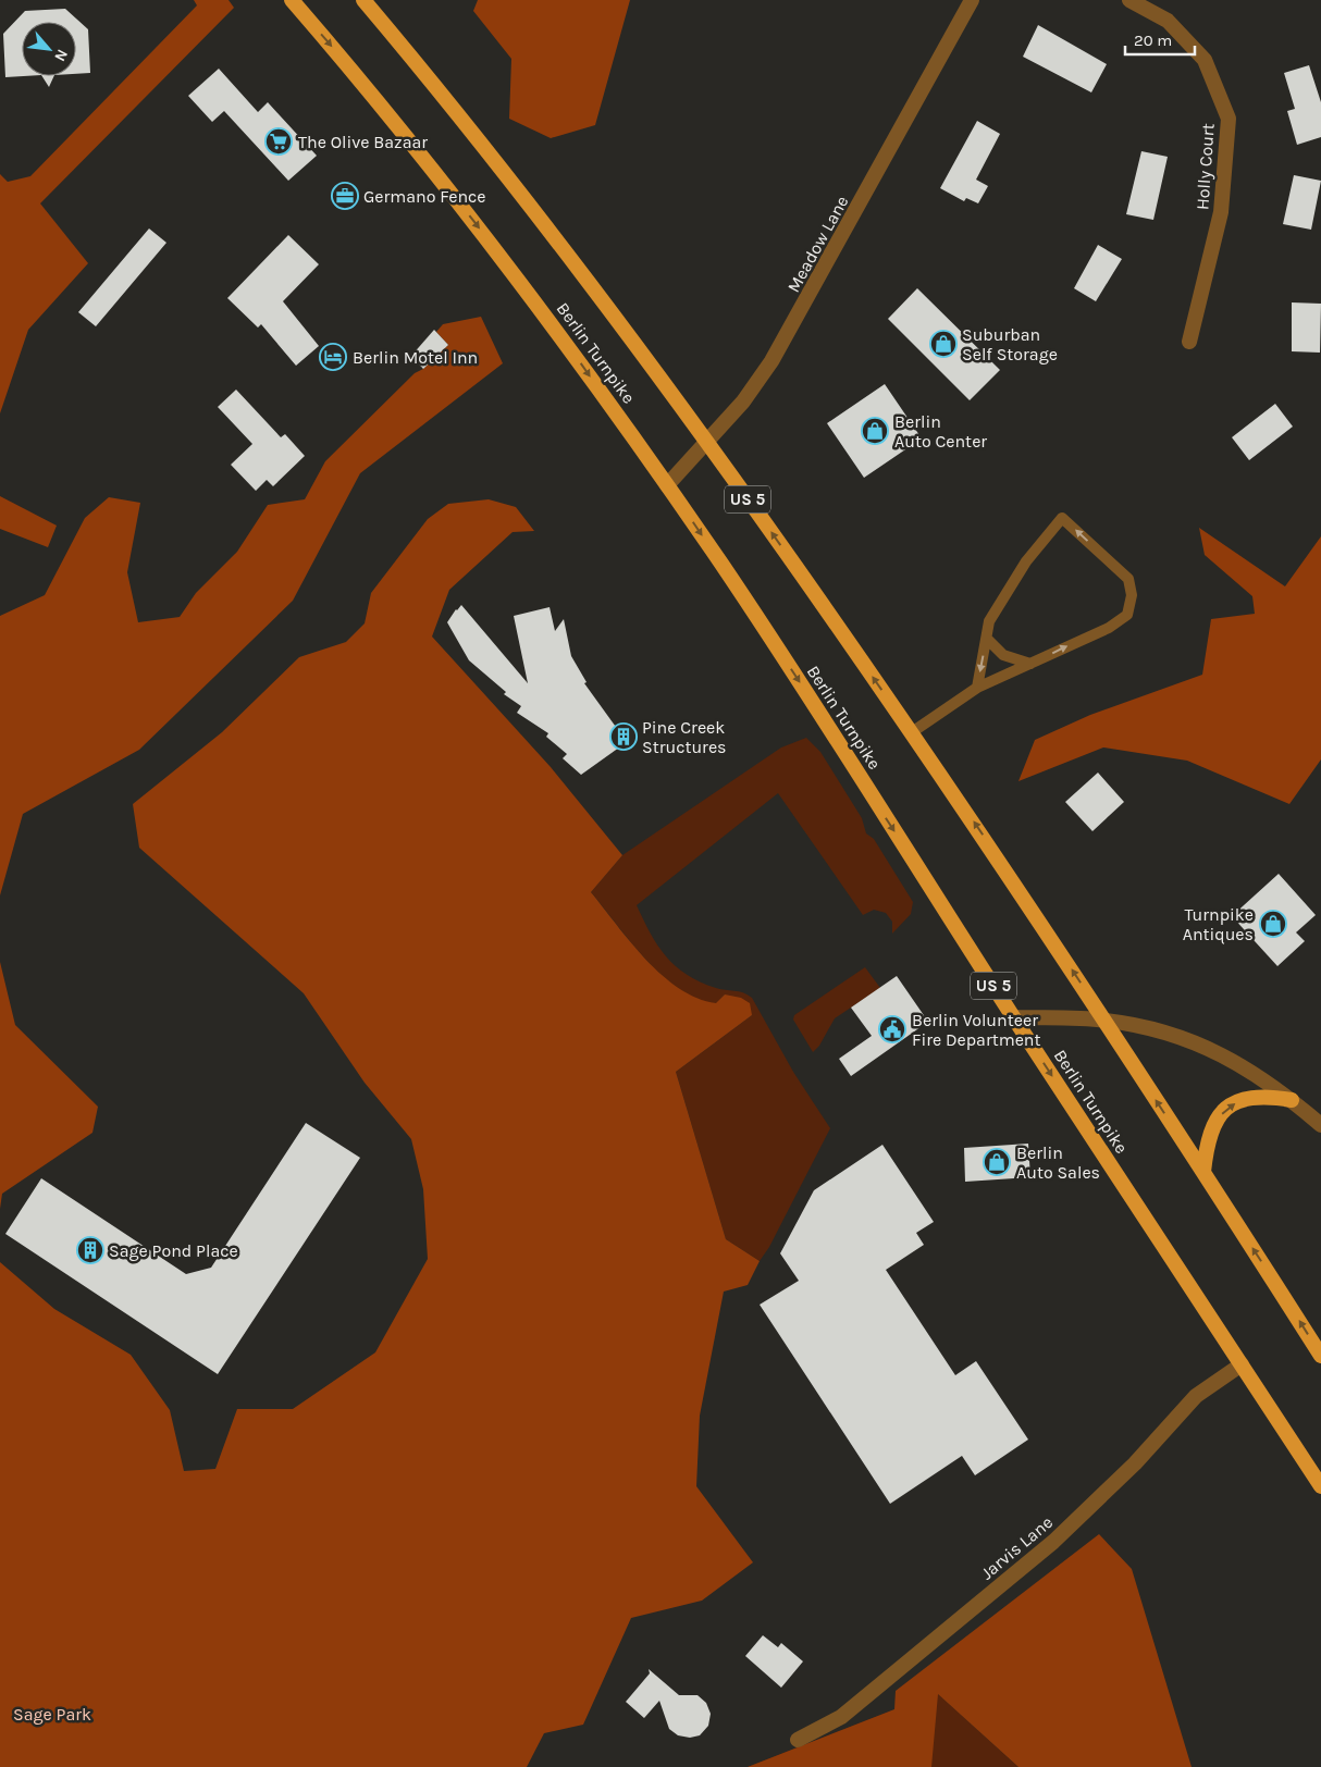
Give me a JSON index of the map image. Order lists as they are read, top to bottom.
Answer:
{
  "streets": {
    "highway": ["Berlin Turnpike", "US 5"],
    "street": ["Holly Court", "Meadow Lane", "Jarvis Lane"]
  },
  "crossings": [
    ["Meadow Lane", "Berlin Turnpike"],
    ["Berlin Turnpike", "Jarvis Lane"]
  ],
  "parks": ["Sage Park"],
  "places": {
    "supermarket": ["The Olive Bazaar"],
    "office": ["Germano Fence"],
    "shop": [
      "Suburban Self Storage",
      "Berlin Auto Center",
      "Turnpike Antiques",
      "Berlin Auto Sales"
    ],
    "hotel": ["Berlin Motel Inn"],
    "building": ["Pine Creek Structures", "Sage Pond Place"],
    "public building": ["Berlin Volunteer Fire Department"]
  },
  "scale_bar": "20 m",
  "north": "bottom right"
}
